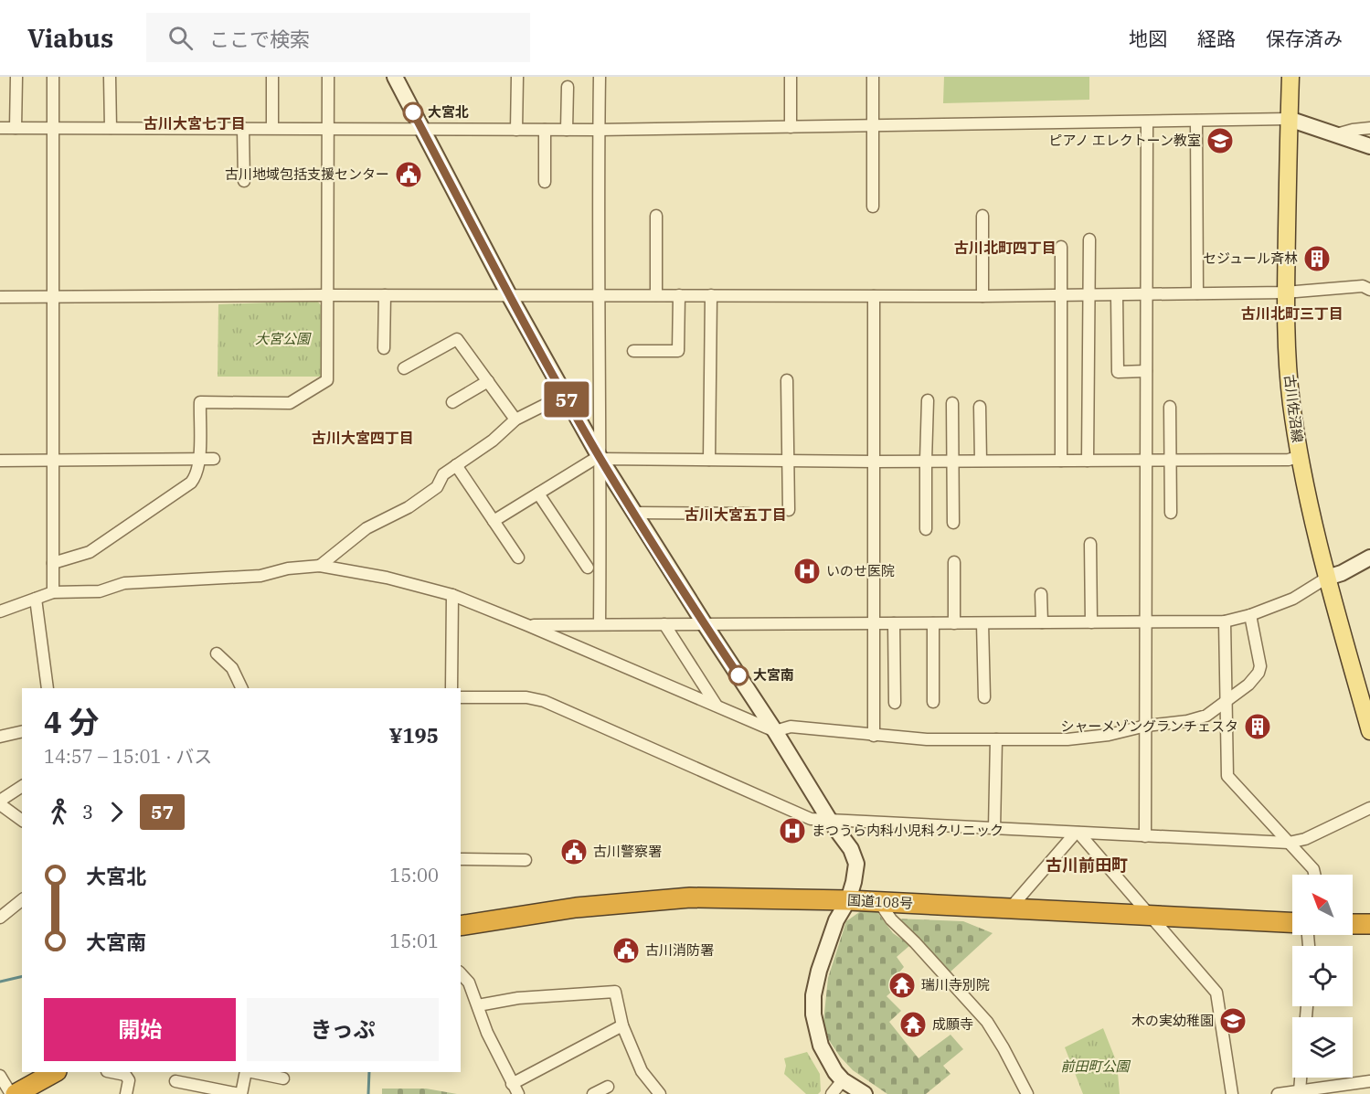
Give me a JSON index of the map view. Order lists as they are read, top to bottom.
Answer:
{
  "streets": {
    "highway": ["国道108号"],
    "main road": ["古川佐沼線"]
  },
  "districts": [
    "古川大宮七丁目",
    "古川北町四丁目",
    "古川北町三丁目",
    "古川大宮四丁目",
    "古川大宮五丁目",
    "古川前田町"
  ],
  "parks": ["大宮公園", "前田町公園"],
  "places": {
    "other": ["大宮北", "大宮南"],
    "school or university": ["ピアノ エレクトーン教室", "木の実幼稚園"],
    "public building": ["古川地域包括支援センター", "古川警察署", "古川消防署"],
    "building": ["セジュール斉林", "シャーメゾングランチェスタ"],
    "hospital": ["いのせ医院", "まつうら内科小児科クリニック"],
    "temple": ["瑞川寺別院", "成願寺"]
  },
  "lines": ["bus line 57"],
  "north": "top left",
  "page": {
    "header": "Viabus",
    "search": "ここで検索",
    "nav": ["地図", "経路", "保存済み"],
    "on_map": "57",
    "heading": ["4 分", "14:57 – 15:01 · バス", "¥195"],
    "legs": ["3", "57"],
    "list": [
      {
        "name": "大宮北",
        "value": "15:00"
      },
      {
        "name": "大宮南",
        "value": "15:01"
      }
    ],
    "buttons": ["開始", "きっぷ"]
  }
}
